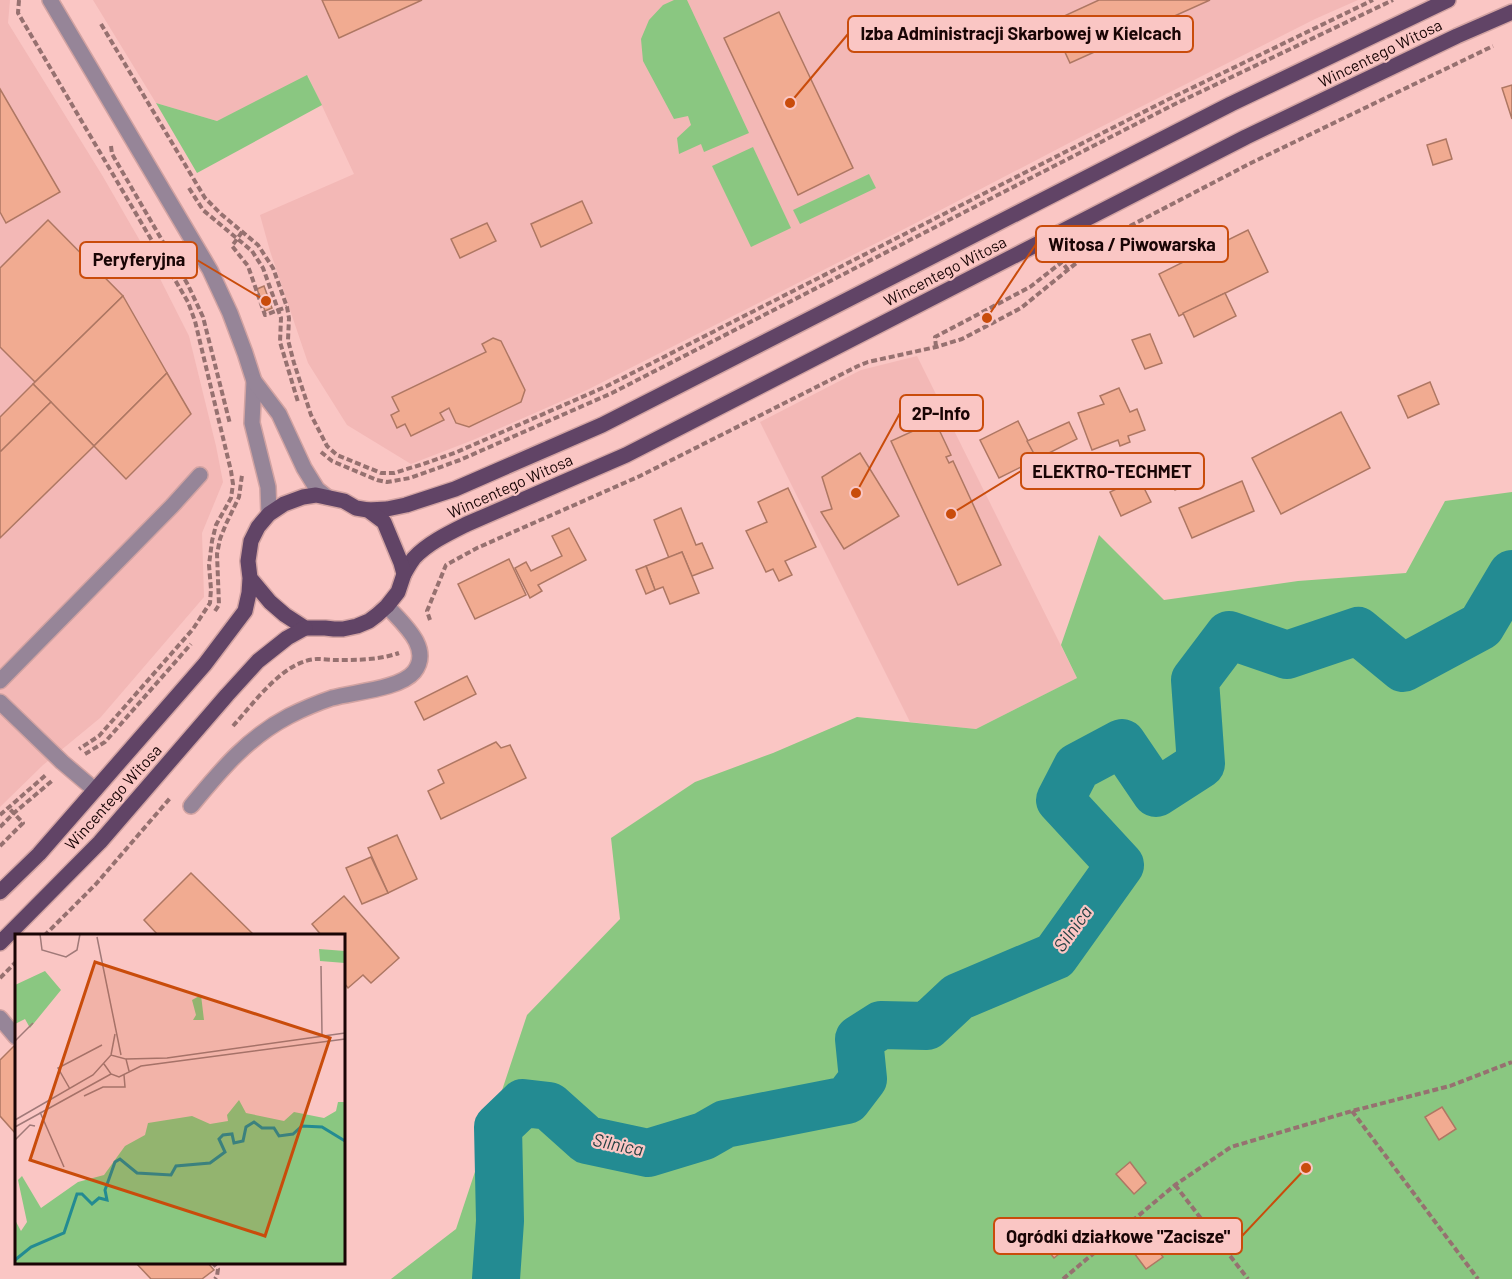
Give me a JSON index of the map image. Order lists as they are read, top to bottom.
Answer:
{
  "streets": {
    "main road": ["Wincentego Witosa"]
  },
  "water": ["Silnica"],
  "places": [
    "Izba Administracji Skarbowej w Kielcach",
    "Peryferyjna",
    "Witosa / Piwowarska",
    "2P-Info",
    "ELEKTRO-TECHMET",
    "Ogródki działkowe \"Zacisze\""
  ]
}
